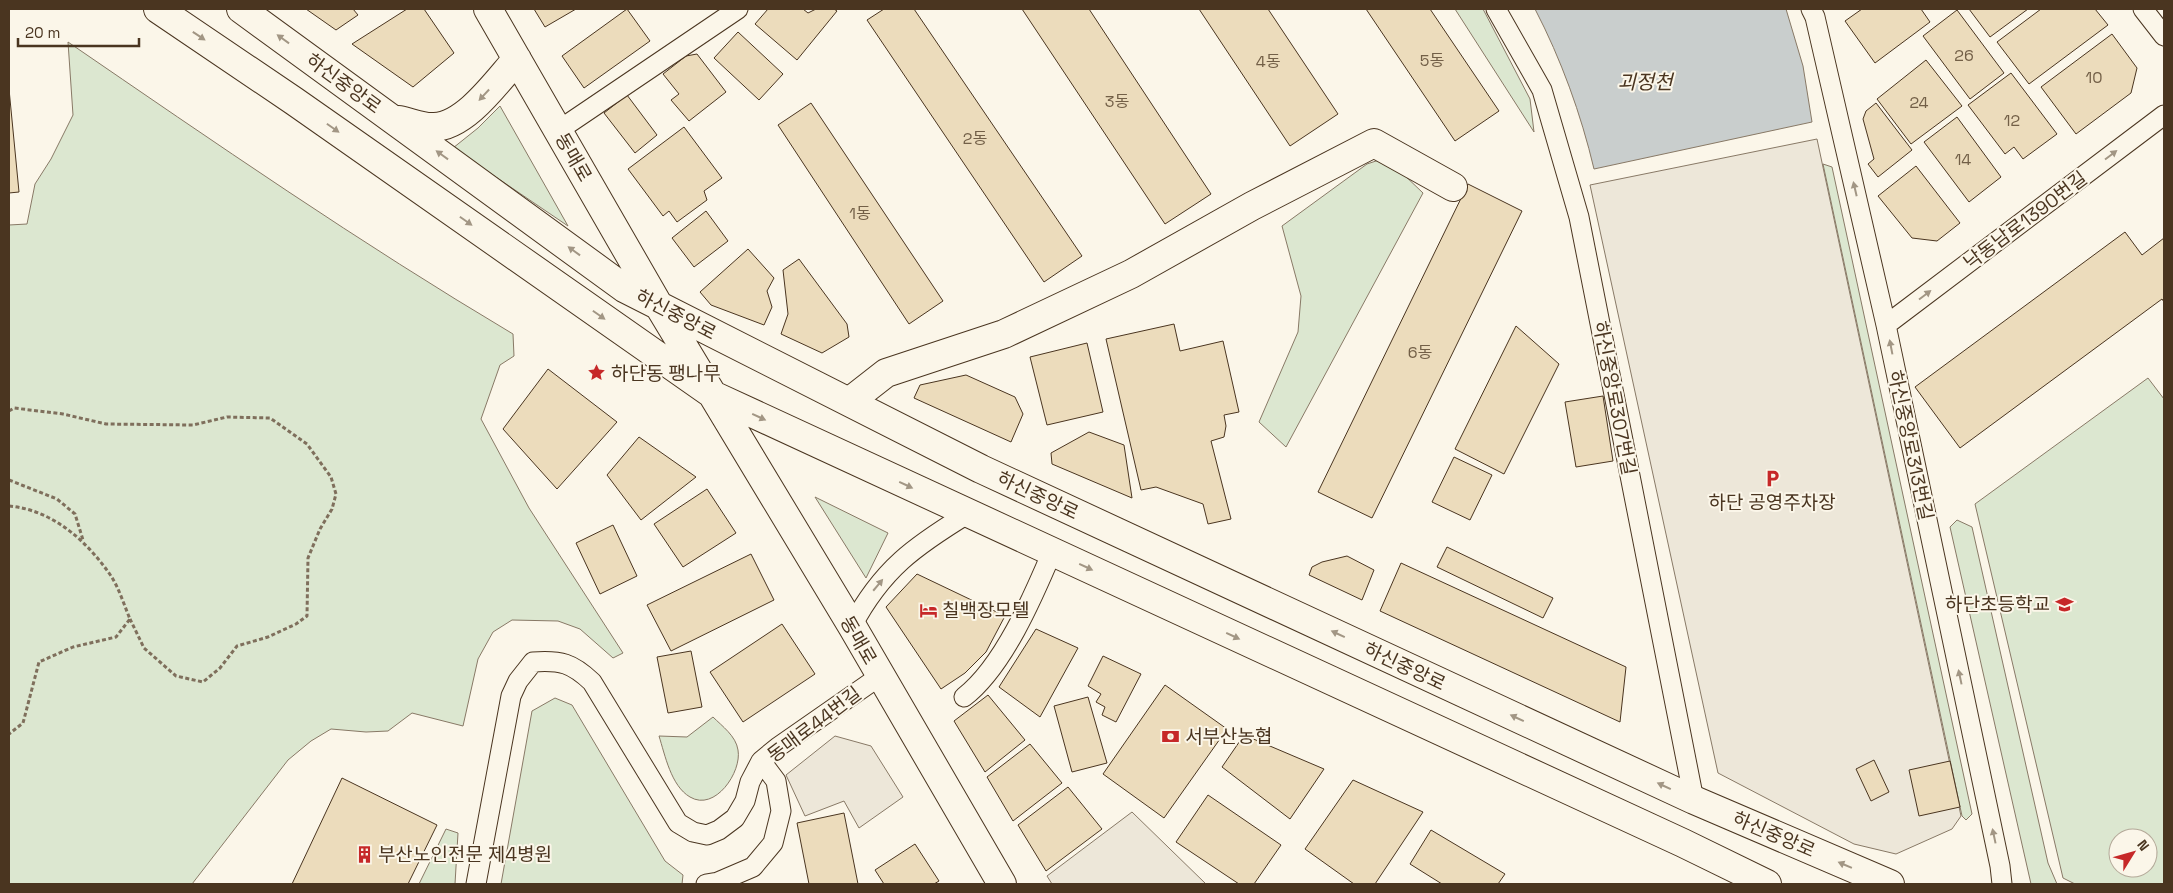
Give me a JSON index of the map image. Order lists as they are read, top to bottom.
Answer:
{
  "streets": {
    "street": ["하신중앙로", "동매로"],
    "lane": [
      "낙동남로1390번길",
      "하신중앙로307번길",
      "하신중앙로313번길",
      "동매로44번길"
    ]
  },
  "crossings": [
    ["하신중앙로", "동매로"],
    ["하신중앙로", "하신중앙로307번길"],
    ["동매로", "동매로44번길"],
    ["낙동남로1390번길", "하신중앙로313번길"]
  ],
  "one_way": ["낙동남로1390번길", "하신중앙로313번길"],
  "water": ["괴정천"],
  "places": {
    "place": ["하단동 팽나무"],
    "parking": ["하단 공영주차장"],
    "school or university": ["하단초등학교"],
    "hotel": ["칠백장모텔"],
    "bank": ["서부산농협"],
    "building": ["부산노인전문 제4병원"]
  },
  "house_numbers": [
    "26",
    "5동",
    "4동",
    "10",
    "3동",
    "24",
    "12",
    "2동",
    "14",
    "1동",
    "6동"
  ],
  "scale_bar": "20 m",
  "north": "top right"
}
